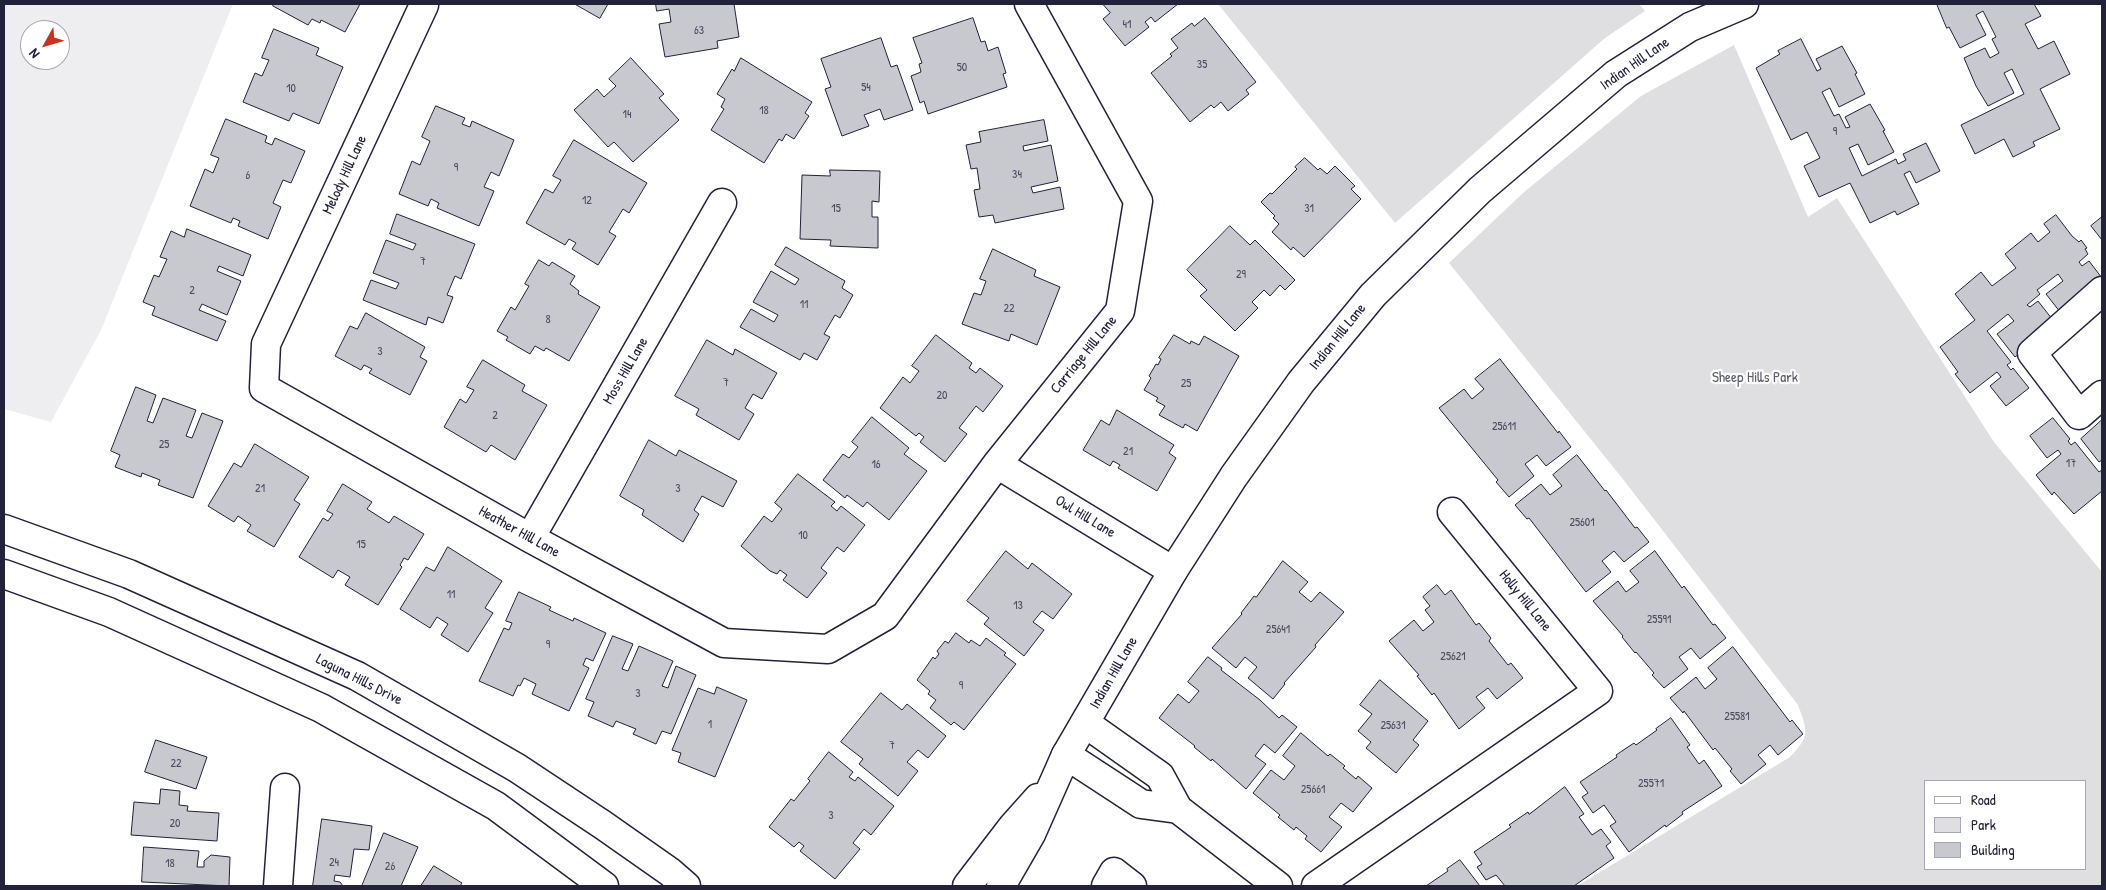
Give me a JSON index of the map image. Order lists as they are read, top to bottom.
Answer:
{
  "streets": {
    "street": [
      "Indian Hill Lane",
      "Melody Hill Lane",
      "Carriage Hill Lane",
      "Moss Hill Lane",
      "Owl Hill Lane",
      "Heather Hill Lane",
      "Holly Hill Lane",
      "Laguna Hills Drive"
    ]
  },
  "crossings": [
    ["Indian Hill Lane", "Owl Hill Lane"],
    ["Melody Hill Lane", "Heather Hill Lane"],
    ["Carriage Hill Lane", "Owl Hill Lane"],
    ["Carriage Hill Lane", "Heather Hill Lane"],
    ["Moss Hill Lane", "Heather Hill Lane"]
  ],
  "parks": ["Sheep Hills Park"],
  "house_numbers": [
    "41",
    "63",
    "35",
    "50",
    "54",
    "10",
    "18",
    "14",
    "9",
    "9",
    "34",
    "6",
    "12",
    "15",
    "31",
    "7",
    "29",
    "2",
    "11",
    "22",
    "8",
    "3",
    "7",
    "25",
    "20",
    "2",
    "25611",
    "25",
    "21",
    "17",
    "16",
    "21",
    "3",
    "25601",
    "10",
    "15",
    "11",
    "13",
    "25591",
    "25641",
    "9",
    "25621",
    "9",
    "3",
    "25581",
    "1",
    "25631",
    "7",
    "22",
    "25571",
    "25661",
    "3",
    "20",
    "24",
    "18",
    "26"
  ],
  "legend": ["Road", "Park", "Building"],
  "north": "bottom left"
}
